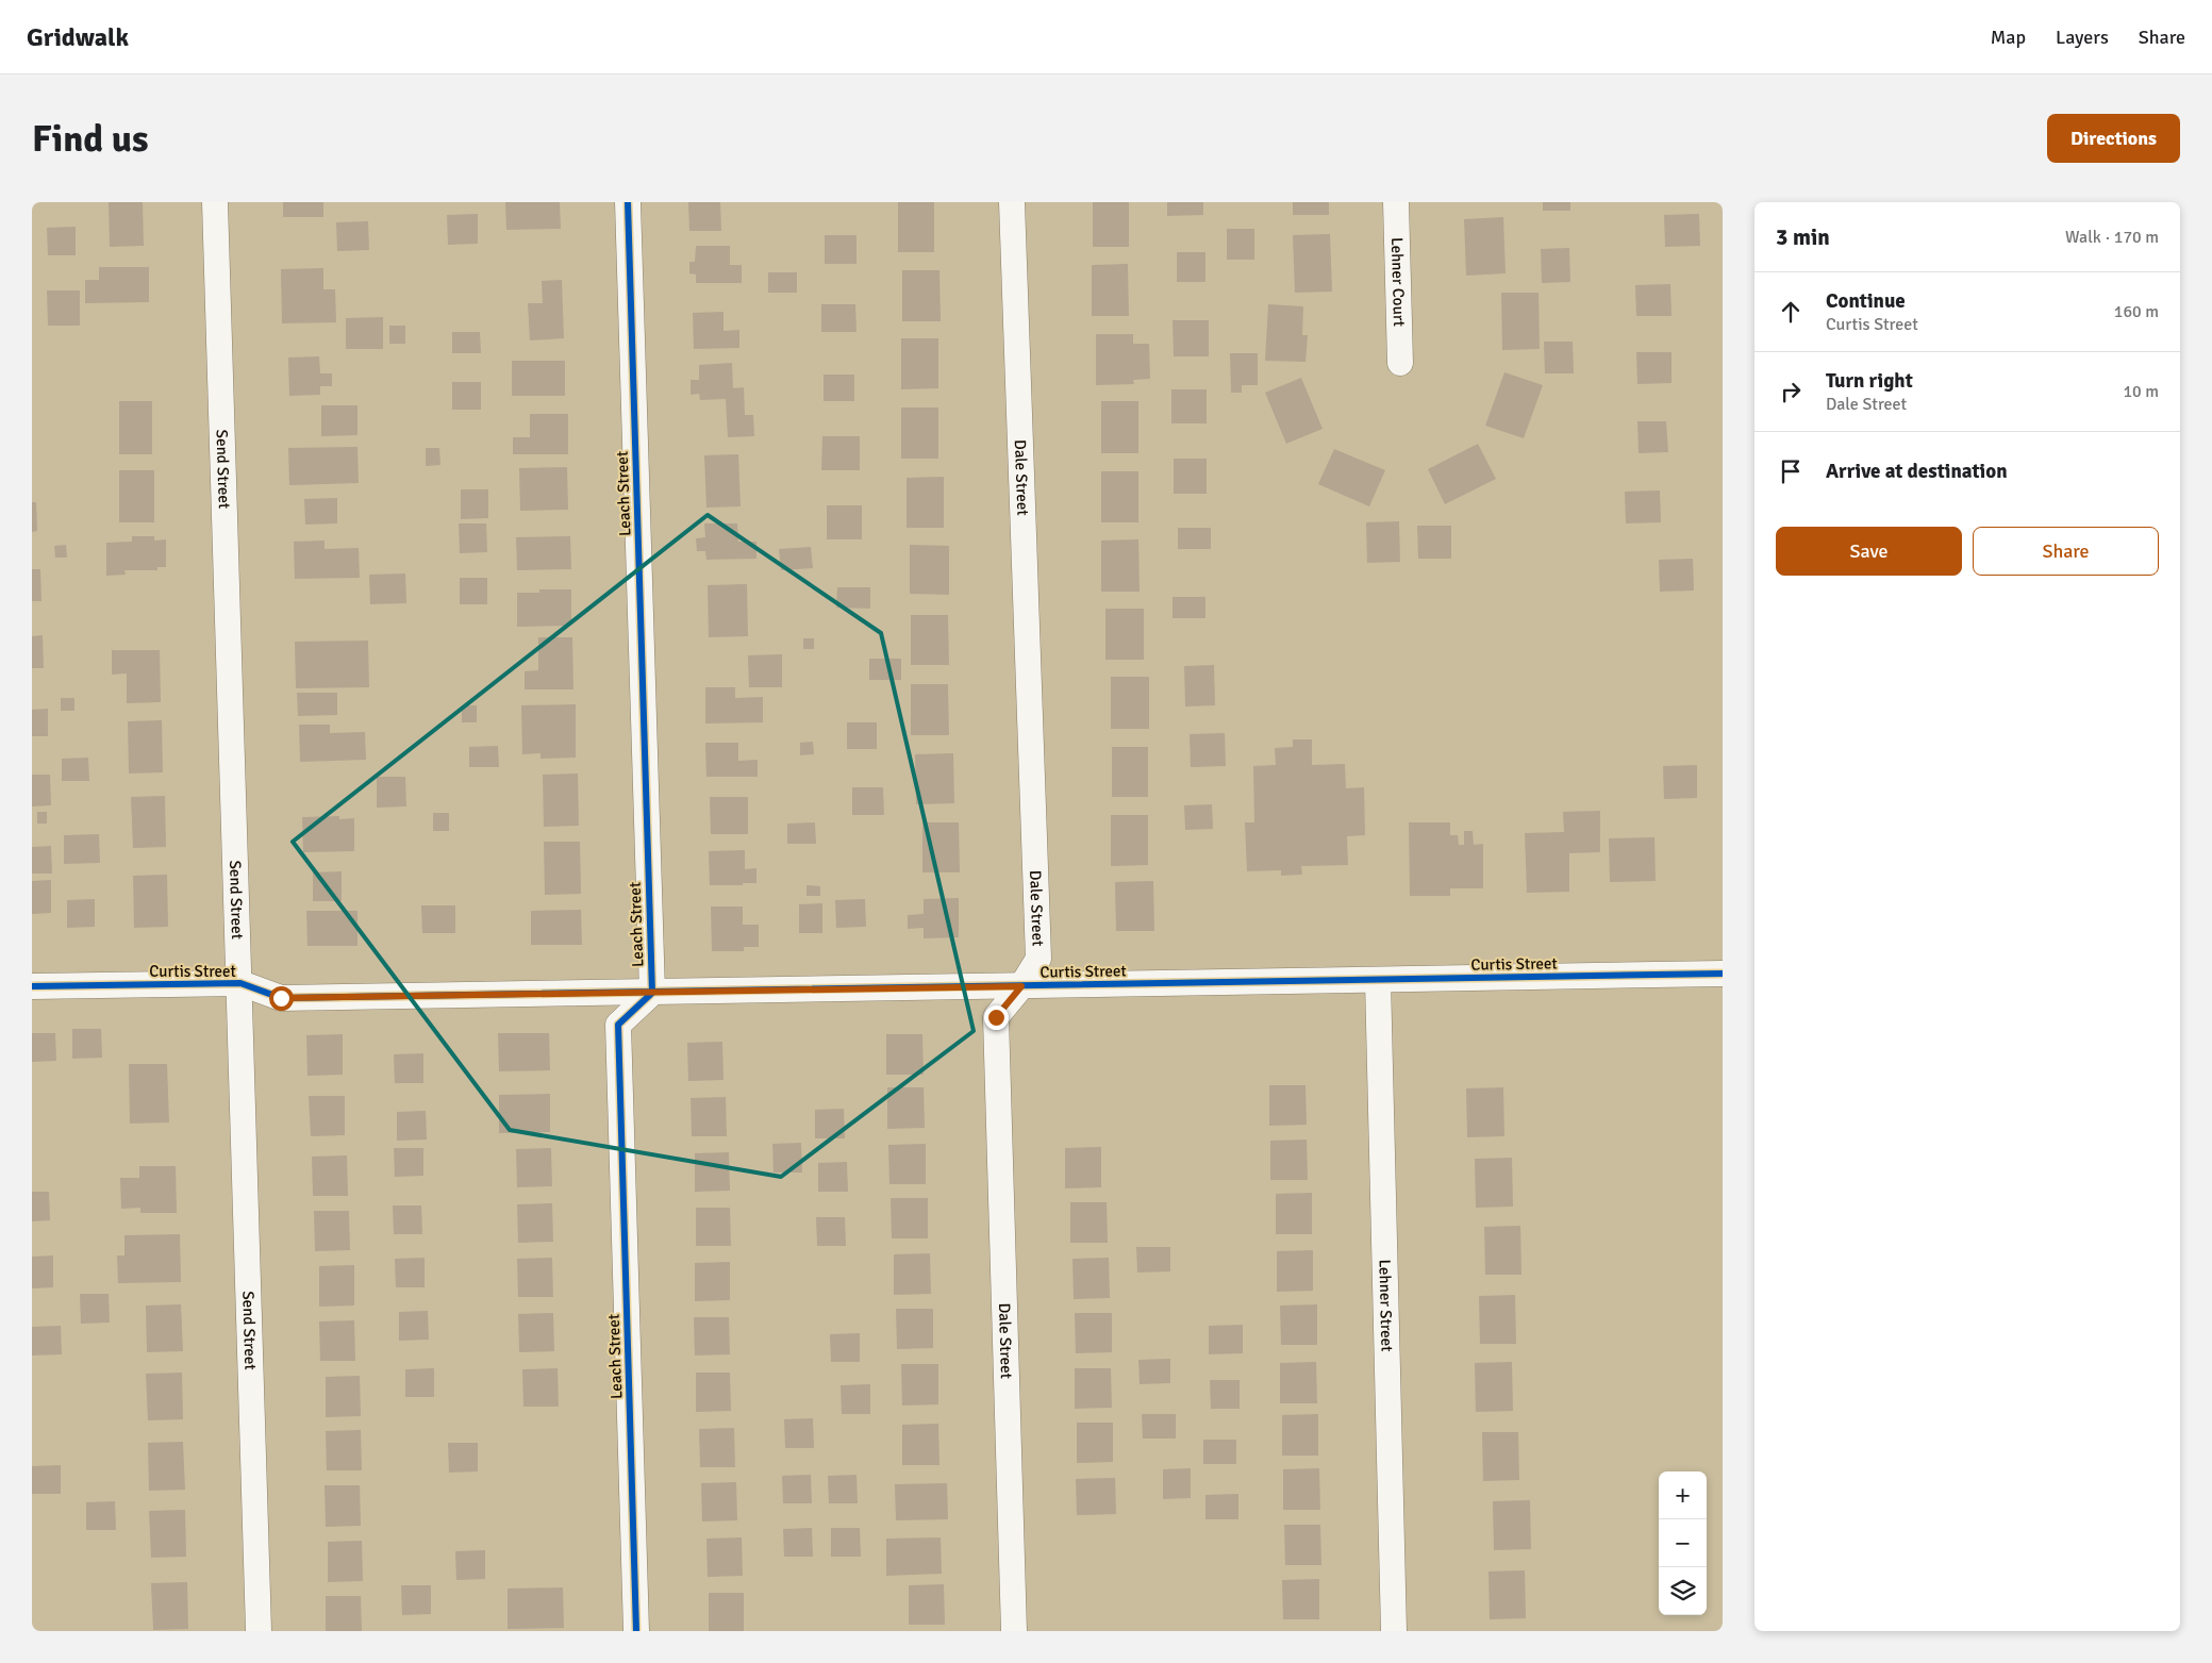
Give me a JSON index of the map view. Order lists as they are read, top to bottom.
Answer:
{
  "streets": {
    "street": [
      "Lehner Court",
      "Send Street",
      "Dale Street",
      "Leach Street",
      "Curtis Street",
      "Lehner Street"
    ]
  },
  "crossings": [
    ["Send Street", "Curtis Street"],
    ["Dale Street", "Curtis Street"],
    ["Leach Street", "Curtis Street"],
    ["Curtis Street", "Lehner Street"]
  ],
  "page": {
    "header": "Gridwalk",
    "nav": ["Map", "Layers", "Share"],
    "buttons": [
      "Directions",
      ["Save", "Share"]
    ],
    "title": "Find us",
    "heading": ["3 min", "Walk · 170 m"],
    "list": [
      ["Continue", "Curtis Street", "160 m"],
      ["Turn right", "Dale Street", "10 m"],
      "Arrive at destination"
    ],
    "map_buttons": ["+", "−"]
  }
}
